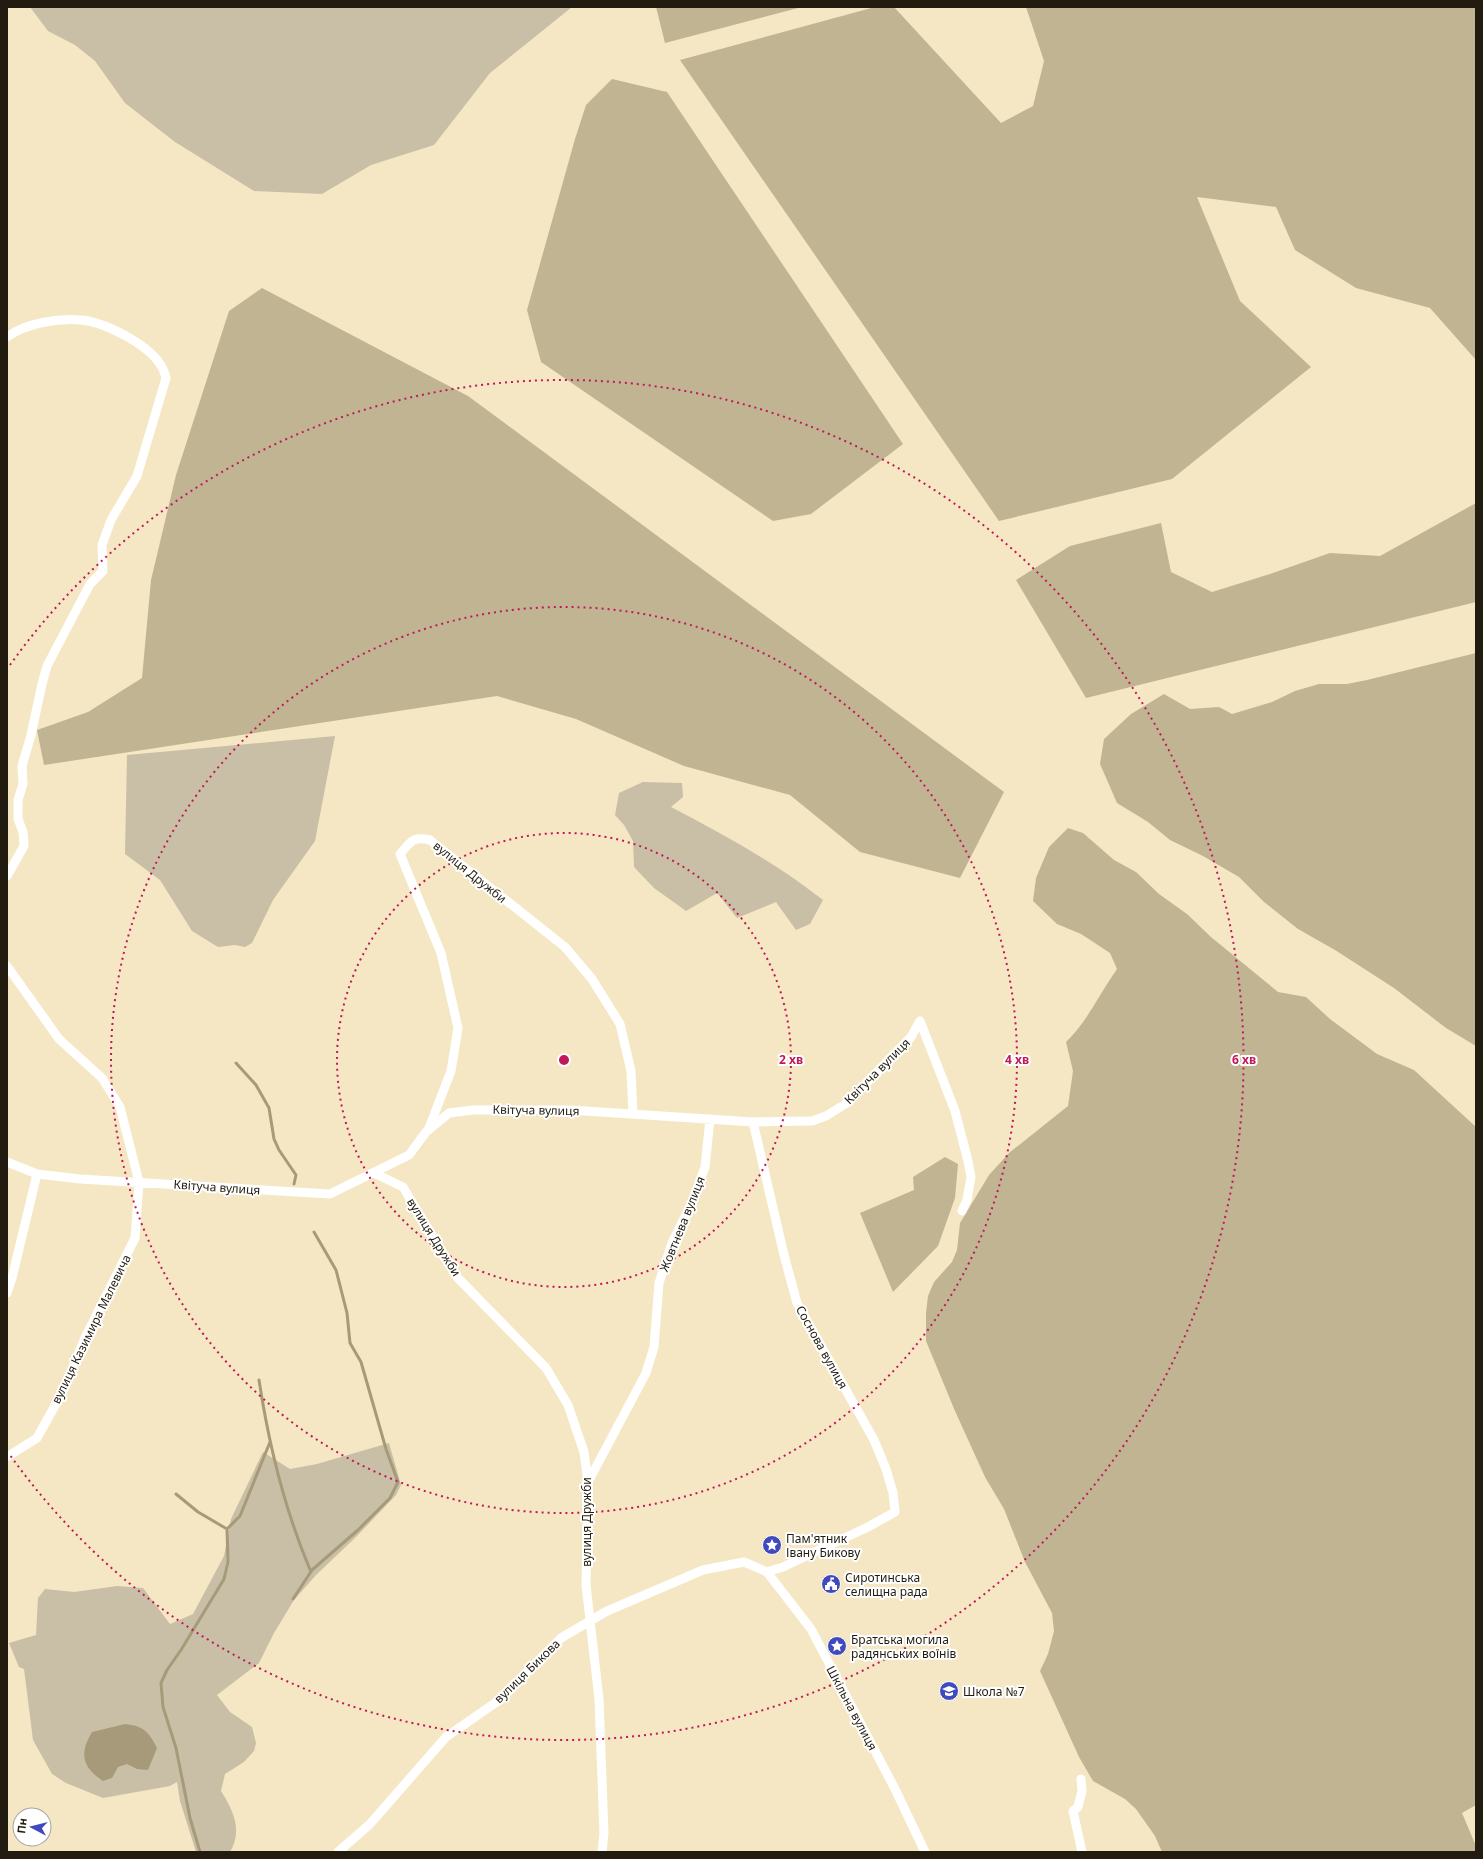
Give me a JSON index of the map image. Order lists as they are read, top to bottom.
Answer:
{
  "streets": {
    "street": [
      "вулиця Дружби",
      "Квітуча вулиця",
      "Жовтнева вулиця",
      "вулиця Казимира Малевича",
      "Соснова вулиця",
      "вулиця Бикова",
      "Шкільна вулиця"
    ]
  },
  "crossings": [
    ["вулиця Дружби", "Квітуча вулиця"],
    ["вулиця Дружби", "Жовтнева вулиця"],
    ["вулиця Дружби", "вулиця Бикова"],
    ["Квітуча вулиця", "Жовтнева вулиця"],
    ["Квітуча вулиця", "вулиця Казимира Малевича"],
    ["Квітуча вулиця", "Соснова вулиця"],
    ["Соснова вулиця", "вулиця Бикова"],
    ["Соснова вулиця", "Шкільна вулиця"],
    ["вулиця Бикова", "Шкільна вулиця"]
  ],
  "places": {
    "place": ["Пам'ятник Івану Бикову", "Братська могила радянських воїнів"],
    "public building": ["Сиротинська селищна рада"],
    "school or university": ["Школа №7"]
  },
  "north": "left",
  "rings": ["2 хв", "4 хв", "6 хв"]
}
